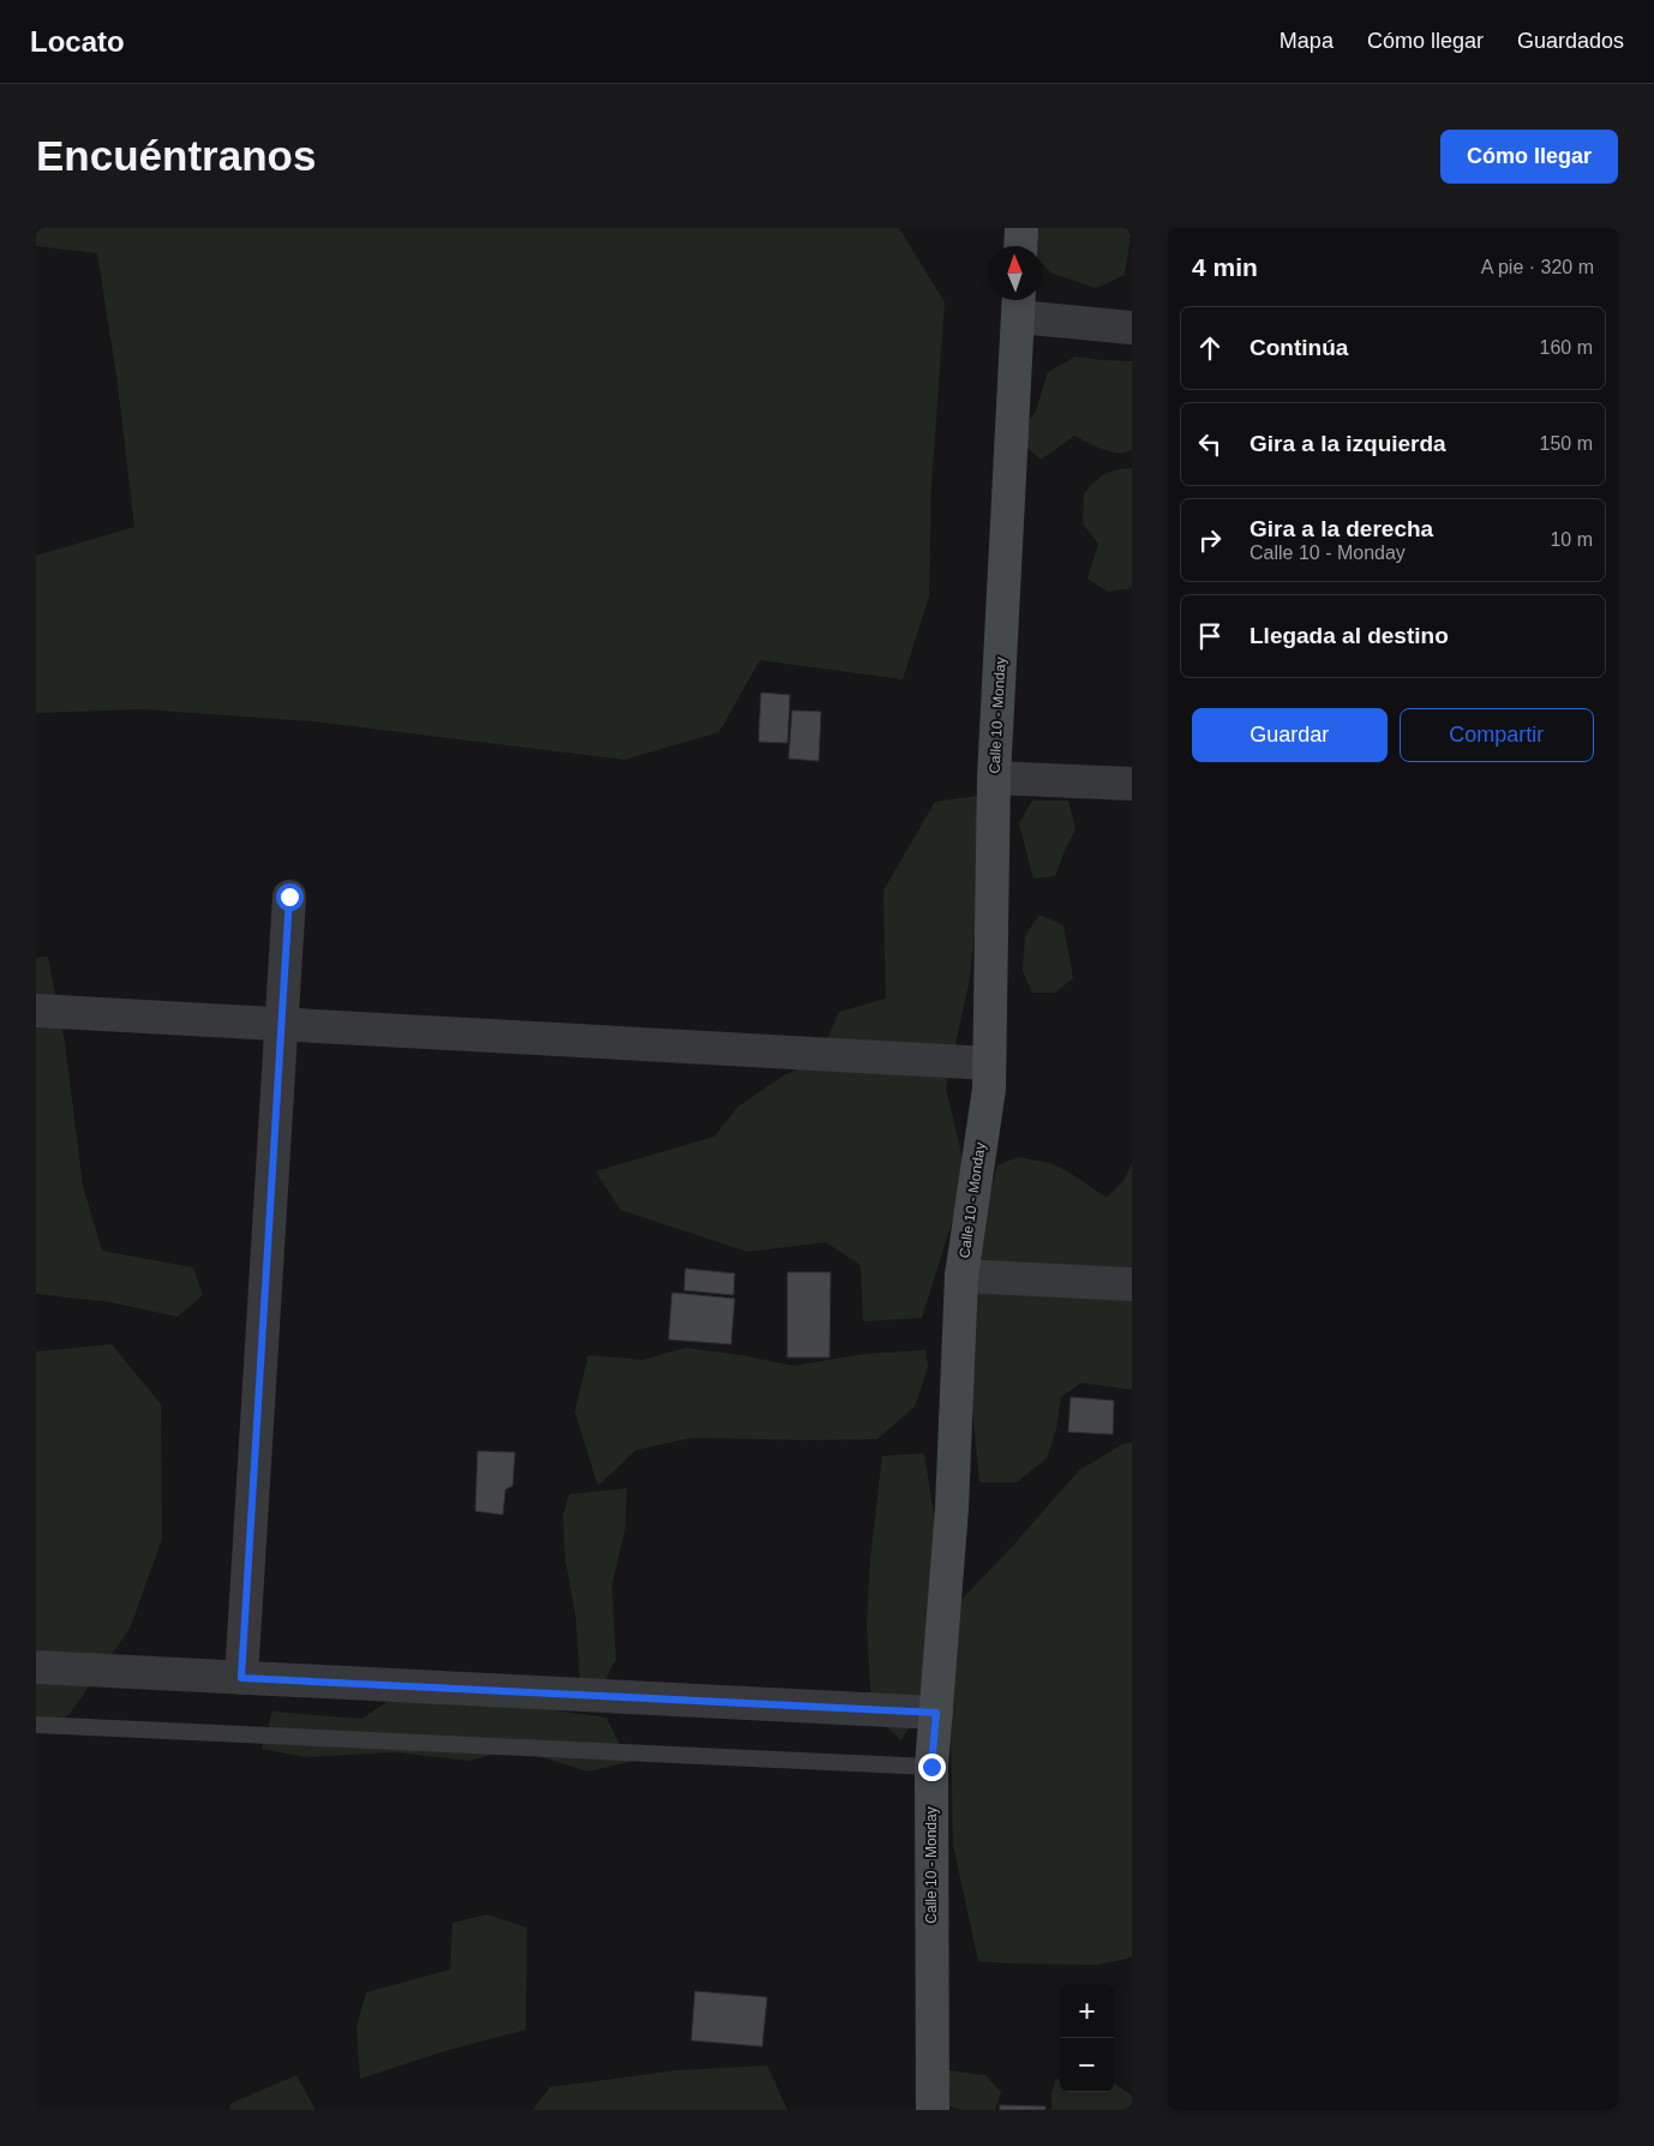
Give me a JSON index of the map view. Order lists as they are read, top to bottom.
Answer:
{
  "streets": {
    "street": ["Calle 10 - Monday"]
  },
  "north": "top",
  "page": {
    "header": "Locato",
    "nav": ["Mapa", "Cómo llegar", "Guardados"],
    "buttons": [
      "Cómo llegar",
      ["Guardar", "Compartir"]
    ],
    "title": "Encuéntranos",
    "heading": ["4 min", "A pie · 320 m"],
    "list": [
      ["Continúa", "160 m"],
      ["Gira a la izquierda", "150 m"],
      ["Gira a la derecha", "Calle 10 - Monday", "10 m"],
      "Llegada al destino"
    ],
    "map_buttons": ["+", "−"]
  }
}
